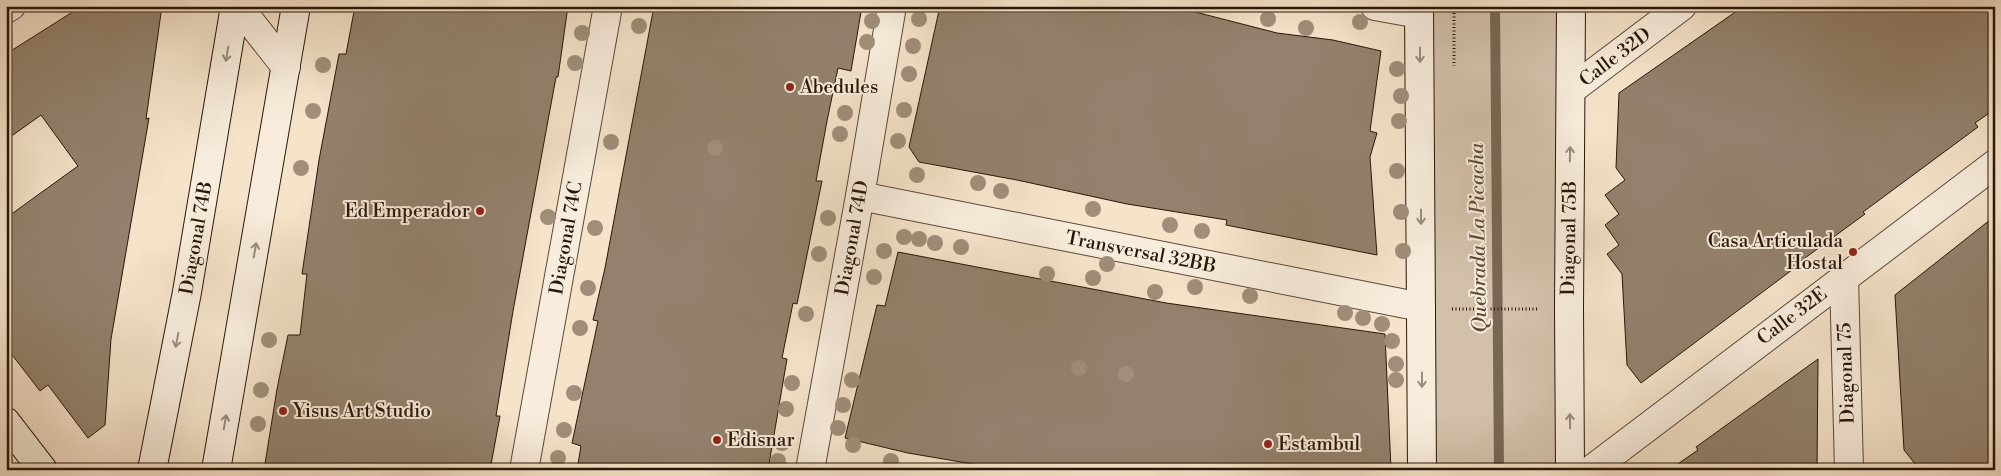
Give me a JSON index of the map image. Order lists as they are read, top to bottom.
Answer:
{
  "streets": {
    "street": [
      "Calle 32D",
      "Diagonal 74B",
      "Diagonal 74C",
      "Diagonal 74D",
      "Diagonal 75B",
      "Transversal 32BB",
      "Calle 32E",
      "Diagonal 75"
    ]
  },
  "crossings": [
    ["Calle 32D", "Diagonal 75B"],
    ["Diagonal 74D", "Transversal 32BB"],
    ["Calle 32E", "Diagonal 75"]
  ],
  "water": ["Quebrada La Picacha"],
  "places": [
    "Abedules",
    "Ed Emperador",
    "Casa Articulada Hostal",
    "Yisus Art Studio",
    "Edisnar",
    "Estambul"
  ]
}
